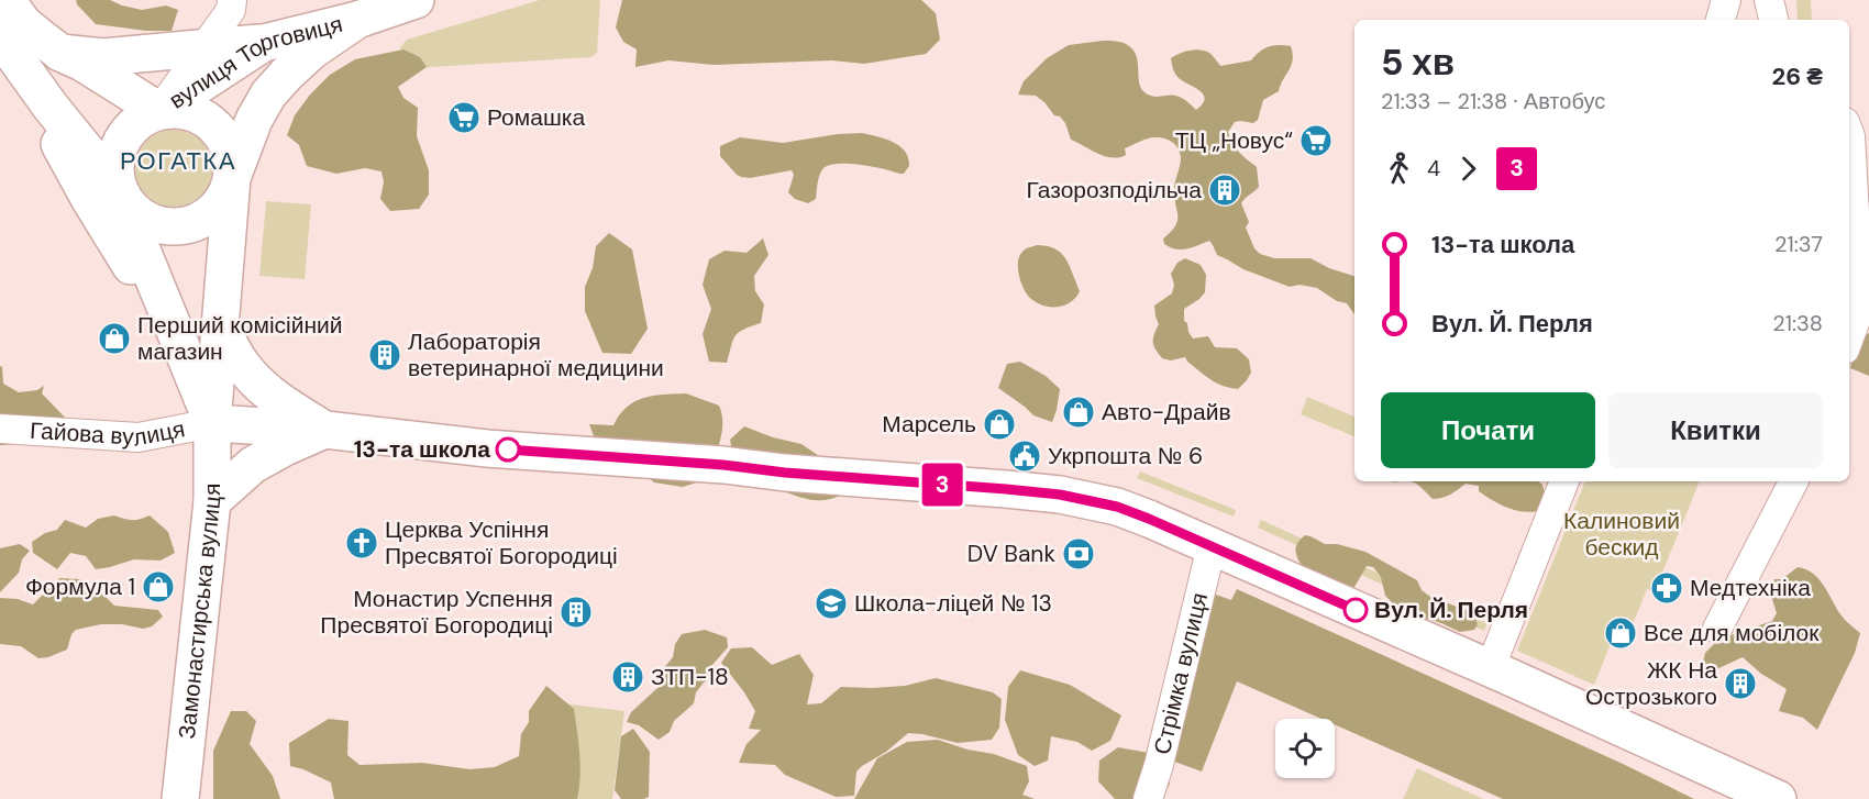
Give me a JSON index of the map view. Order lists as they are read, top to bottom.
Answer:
{
  "streets": {
    "main road": ["вулиця Торговиця", "Замонастирська вулиця"],
    "street": ["Гайова вулиця", "Стрімка вулиця"]
  },
  "crossings": [
    ["вулиця Торговиця", "Замонастирська вулиця"],
    ["Гайова вулиця", "Замонастирська вулиця"]
  ],
  "districts": ["РОГАТКА"],
  "parks": ["Калиновий бескид"],
  "places": {
    "supermarket": ["Ромашка", "ТЦ „Новус“"],
    "building": [
      "Газорозподільча",
      "Лабораторія ветеринарної медицини",
      "Монастир Успення Пресвятої Богородиці",
      "ЗТП-18",
      "ЖК На Острозького"
    ],
    "shop": [
      "Перший комісійний магазин",
      "Авто-Драйв",
      "Марсель",
      "Формула 1",
      "Все для мобілок"
    ],
    "other": ["13-та школа", "Вул. Й. Перля"],
    "public building": ["Укрпошта № 6"],
    "church": ["Церква Успіння Пресвятої Богородиці"],
    "bank": ["DV Bank"],
    "pharmacy": ["Медтехніка"],
    "school or university": ["Школа-ліцей № 13"]
  },
  "lines": ["bus line 3"],
  "page": {
    "on_map": "3",
    "heading": ["5 хв", "21:33 – 21:38 · Автобус", "26 ₴"],
    "legs": ["4", "3"],
    "list": [
      {
        "name": "13-та школа",
        "value": "21:37"
      },
      {
        "name": "Вул. Й. Перля",
        "value": "21:38"
      }
    ],
    "buttons": ["Почати", "Квитки"]
  }
}
